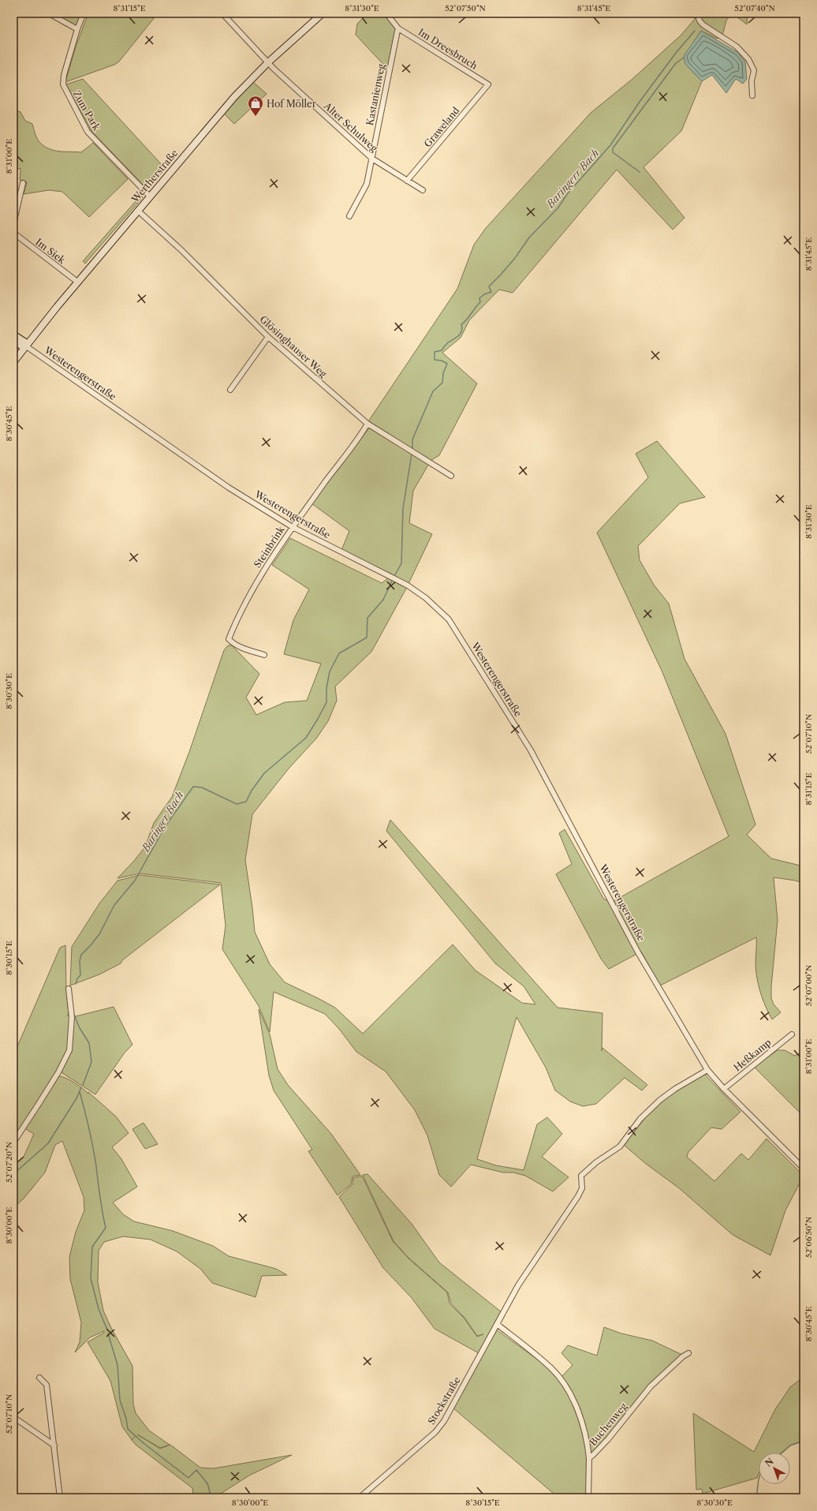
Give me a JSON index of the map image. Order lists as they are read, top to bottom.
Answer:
{
  "streets": {
    "main road": ["Wertherstraße", "Westerengerstraße"],
    "street": [
      "Im Dreesbruch",
      "Kastanienweg",
      "Zum Park",
      "Alter Schulweg",
      "Graweland",
      "Im Siek",
      "Glösinghauser Weg",
      "Steinbrink",
      "Heßkamp",
      "Stockstraße",
      "Buchenweg"
    ]
  },
  "crossings": [
    ["Im Dreesbruch", "Kastanienweg"],
    ["Im Dreesbruch", "Graweland"],
    ["Kastanienweg", "Alter Schulweg"],
    ["Zum Park", "Wertherstraße"],
    ["Alter Schulweg", "Graweland"],
    ["Alter Schulweg", "Wertherstraße"],
    ["Wertherstraße", "Im Siek"],
    ["Wertherstraße", "Glösinghauser Weg"],
    ["Wertherstraße", "Westerengerstraße"],
    ["Glösinghauser Weg", "Steinbrink"],
    ["Westerengerstraße", "Steinbrink"],
    ["Westerengerstraße", "Heßkamp"],
    ["Westerengerstraße", "Stockstraße"],
    ["Stockstraße", "Buchenweg"]
  ],
  "water": ["Baringerr Bach", "Baringer Bach"],
  "places": {
    "shop": ["Hof Möller"]
  },
  "north": "top left",
  "coordinates": [
    "8°31'15\"E",
    "8°31'30\"E",
    "52°07'50\"N",
    "8°31'45\"E",
    "52°07'40\"N",
    "8°31'00\"E",
    "8°30'45\"E",
    "8°30'30\"E",
    "52°07'10\"N",
    "8°30'15\"E",
    "52°07'00\"N",
    "52°07'20\"N",
    "8°30'00\"E",
    "52°06'50\"N"
  ]
}
